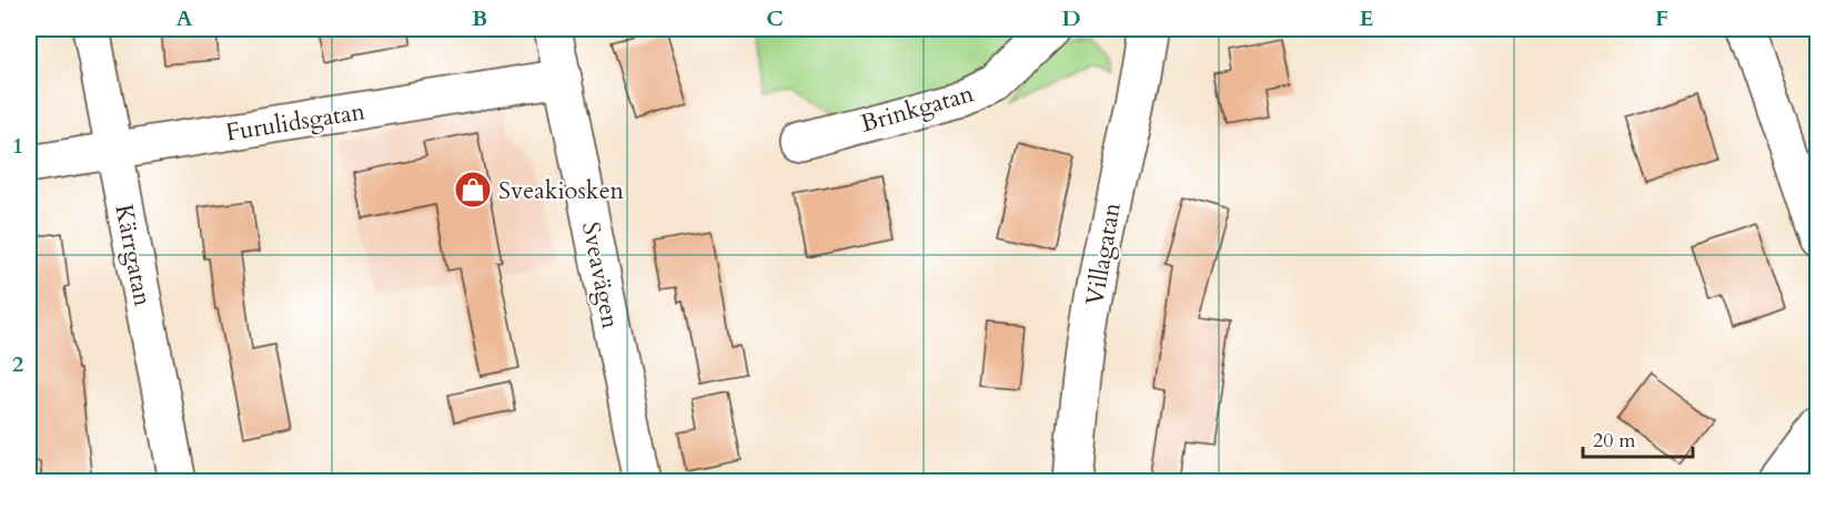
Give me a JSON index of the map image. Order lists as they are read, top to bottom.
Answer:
{
  "streets": {
    "street": [
      "Brinkgatan",
      "Furulidsgatan",
      "Villagatan",
      "Kärrgatan",
      "Sveavägen"
    ]
  },
  "crossings": [
    ["Furulidsgatan", "Kärrgatan"],
    ["Furulidsgatan", "Sveavägen"]
  ],
  "places": {
    "shop": ["Sveakiosken"]
  },
  "scale_bar": "20 m",
  "grid": {
    "columns": [
      "A",
      "B",
      "C",
      "D",
      "E",
      "F"
    ],
    "rows": ["1", "2"]
  }
}
